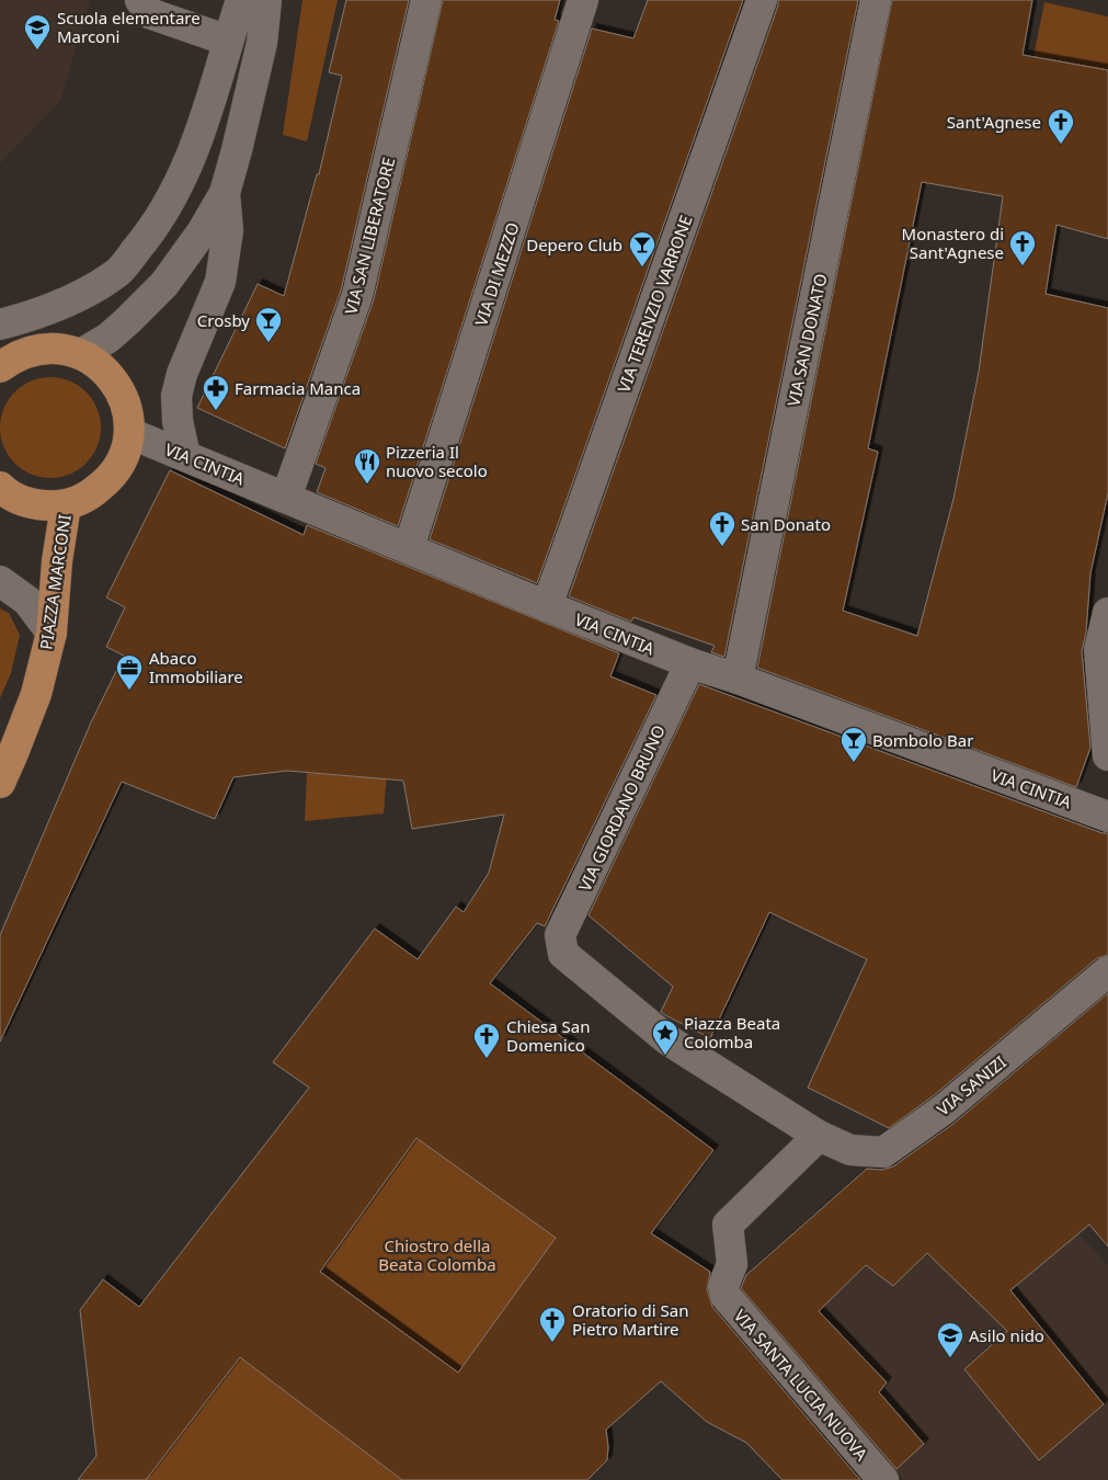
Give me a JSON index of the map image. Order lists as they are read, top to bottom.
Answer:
{
  "streets": {
    "main road": ["PIAZZA MARCONI"],
    "street": [
      "VIA SAN LIBERATORE",
      "VIA DI MEZZO",
      "VIA TERENZIO VARRONE",
      "VIA SAN DONATO",
      "VIA CINTIA",
      "VIA GIORDANO BRUNO",
      "VIA SANIZI",
      "VIA SANTA LUCIA NUOVA"
    ]
  },
  "crossings": [
    ["VIA SAN LIBERATORE", "VIA CINTIA"],
    ["VIA DI MEZZO", "VIA CINTIA"],
    ["VIA TERENZIO VARRONE", "VIA CINTIA"],
    ["VIA SAN DONATO", "VIA CINTIA"],
    ["VIA CINTIA", "PIAZZA MARCONI"],
    ["VIA CINTIA", "VIA GIORDANO BRUNO"],
    ["VIA GIORDANO BRUNO", "VIA SANIZI"],
    ["VIA GIORDANO BRUNO", "VIA SANTA LUCIA NUOVA"],
    ["VIA SANIZI", "VIA SANTA LUCIA NUOVA"]
  ],
  "parks": ["Chiostro della Beata Colomba"],
  "places": {
    "school or university": ["Scuola elementare Marconi", "Asilo nido"],
    "church": [
      "Sant'Agnese",
      "Monastero di Sant'Agnese",
      "San Donato",
      "Chiesa San Domenico",
      "Oratorio di San Pietro Martire"
    ],
    "bar": ["Depero Club", "Crosby", "Bombolo Bar"],
    "pharmacy": ["Farmacia Manca"],
    "restaurant": ["Pizzeria Il nuovo secolo"],
    "office": ["Abaco Immobiliare"],
    "place": ["Piazza Beata Colomba"]
  }
}
